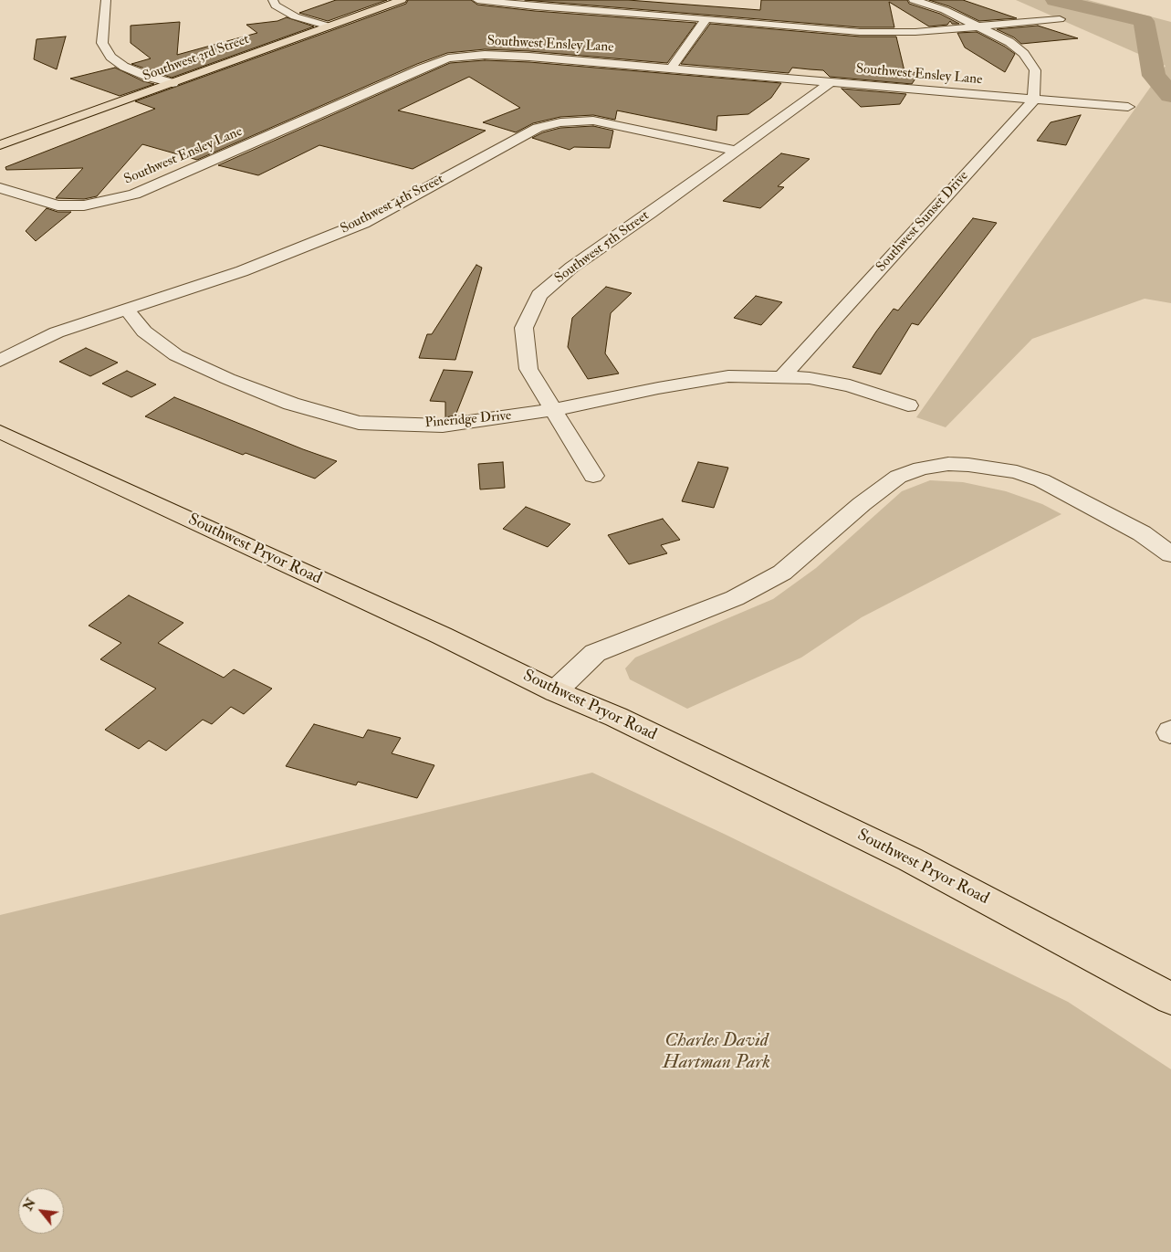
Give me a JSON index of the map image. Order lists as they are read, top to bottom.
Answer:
{
  "streets": {
    "main road": ["Southwest 3rd Street", "Southwest Pryor Road"],
    "street": [
      "Southwest Ensley Lane",
      "Southwest 4th Street",
      "Southwest Sunset Drive",
      "Southwest 5th Street",
      "Pineridge Drive"
    ]
  },
  "crossings": [
    ["Southwest Ensley Lane", "Southwest Sunset Drive"],
    ["Southwest Ensley Lane", "Southwest 5th Street"],
    ["Southwest 4th Street", "Southwest 5th Street"],
    ["Southwest 4th Street", "Pineridge Drive"],
    ["Southwest Sunset Drive", "Pineridge Drive"],
    ["Southwest 5th Street", "Pineridge Drive"]
  ],
  "parks": ["Charles David Hartman Park"],
  "north": "top left"
}
